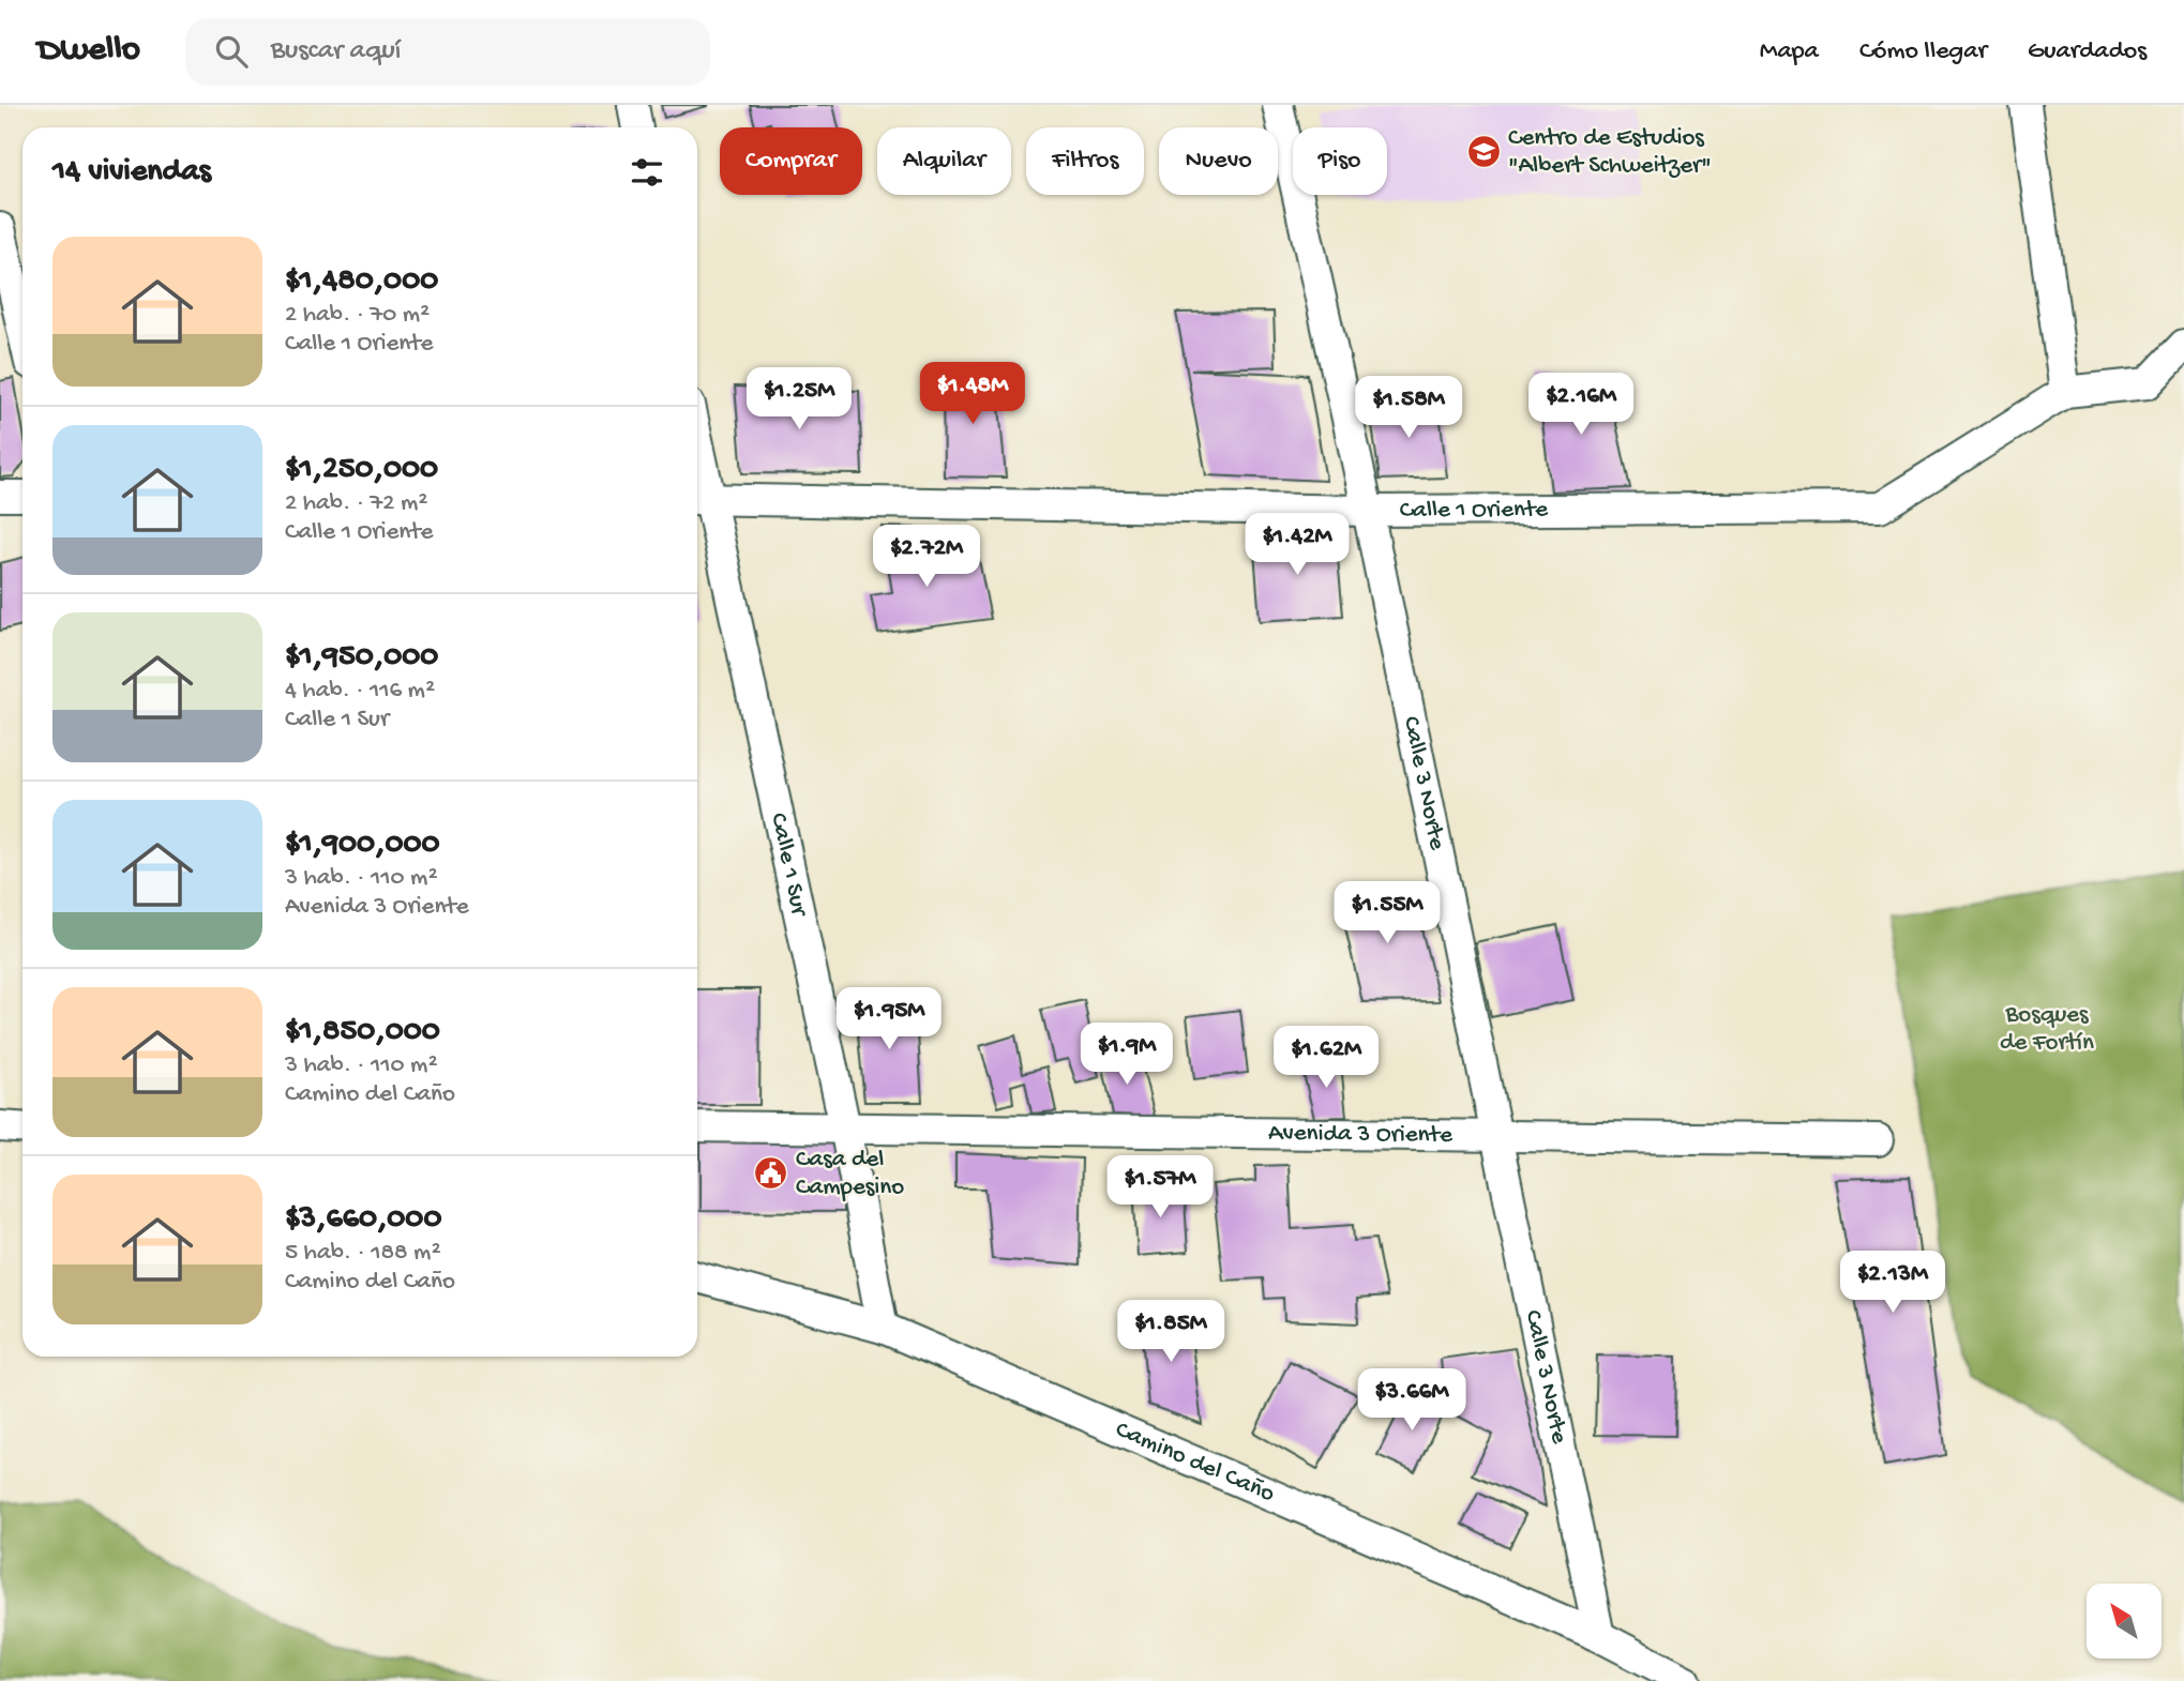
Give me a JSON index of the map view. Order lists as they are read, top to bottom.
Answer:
{
  "streets": {
    "street": [
      "Calle 1 Oriente",
      "Calle 3 Norte",
      "Calle 1 Sur",
      "Avenida 3 Oriente",
      "Camino del Caño"
    ]
  },
  "crossings": [
    ["Calle 1 Oriente", "Calle 3 Norte"],
    ["Calle 1 Oriente", "Calle 1 Sur"],
    ["Calle 3 Norte", "Avenida 3 Oriente"],
    ["Calle 3 Norte", "Camino del Caño"],
    ["Calle 1 Sur", "Avenida 3 Oriente"],
    ["Calle 1 Sur", "Camino del Caño"]
  ],
  "parks": ["Bosques de Fortín"],
  "places": {
    "school or university": ["Centro de Estudios \"Albert Schweitzer\""],
    "public building": ["Casa del Campesino"]
  },
  "north": "top left",
  "page": {
    "header": "Dwello",
    "search": "Buscar aquí",
    "nav": ["Mapa", "Cómo llegar", "Guardados"],
    "chip": [
      "Comprar",
      "Alquilar",
      "Filtros",
      "Nuevo",
      "Piso"
    ],
    "heading": "14 viviendas",
    "list": [
      {
        "name": "$1,480,000",
        "note": "2 hab. · 70 m² · Calle 1 Oriente"
      },
      {
        "name": "$1,250,000",
        "note": "2 hab. · 72 m² · Calle 1 Oriente"
      },
      {
        "name": "$1,950,000",
        "note": "4 hab. · 116 m² · Calle 1 Sur"
      },
      {
        "name": "$1,900,000",
        "note": "3 hab. · 110 m² · Avenida 3 Oriente"
      },
      {
        "name": "$1,850,000",
        "note": "3 hab. · 110 m² · Camino del Caño"
      },
      {
        "name": "$3,660,000",
        "note": "5 hab. · 188 m² · Camino del Caño"
      }
    ],
    "price": [
      "$1.48M",
      "$1.25M",
      "$2.16M",
      "$1.58M",
      "$1.42M",
      "$2.72M",
      "$1.55M",
      "$1.95M",
      "$1.9M",
      "$1.62M",
      "$1.57M",
      "$2.13M",
      "$1.85M",
      "$3.66M"
    ]
  }
}
